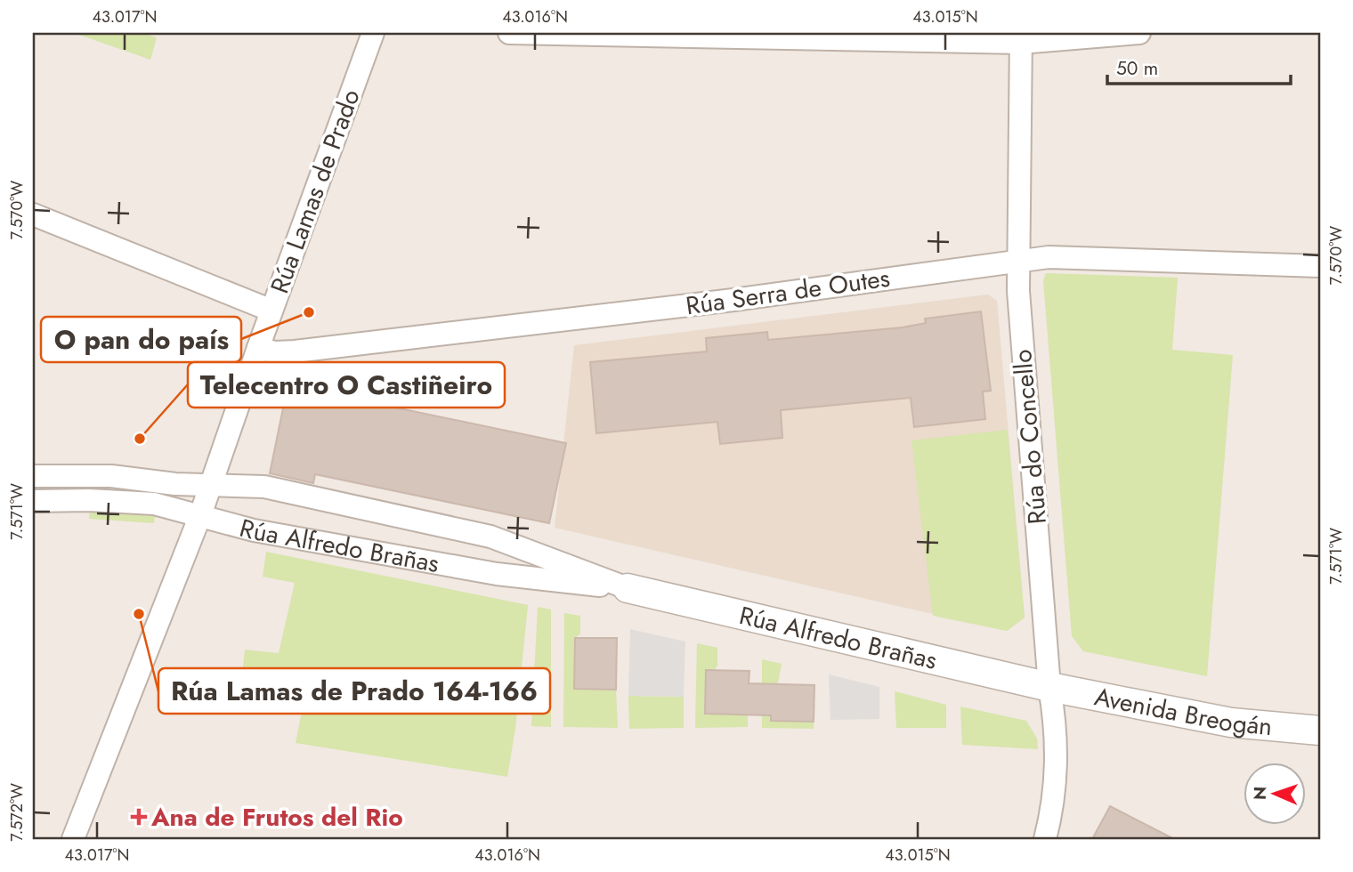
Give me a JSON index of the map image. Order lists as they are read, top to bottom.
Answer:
{
  "streets": {
    "street": [
      "Rúa Lamas de Prado",
      "Rúa Serra de Outes",
      "Rúa do Concello",
      "Rúa Alfredo Brañas",
      "Avenida Breogán"
    ]
  },
  "crossings": [
    ["Rúa Lamas de Prado", "Rúa Serra de Outes"],
    ["Rúa Lamas de Prado", "Rúa Alfredo Brañas"],
    ["Rúa Serra de Outes", "Rúa do Concello"],
    ["Rúa do Concello", "Rúa Alfredo Brañas"],
    ["Rúa do Concello", "Avenida Breogán"],
    ["Rúa Alfredo Brañas", "Avenida Breogán"]
  ],
  "places": {
    "other": ["O pan do país", "Telecentro O Castiñeiro", "Rúa Lamas de Prado 164-166"],
    "health": ["Ana de Frutos del Rio"]
  },
  "scale_bar": "50 m",
  "north": "left",
  "coordinates": [
    "43.017°N",
    "43.016°N",
    "43.015°N",
    "7.570°W",
    "7.571°W",
    "7.572°W"
  ]
}
